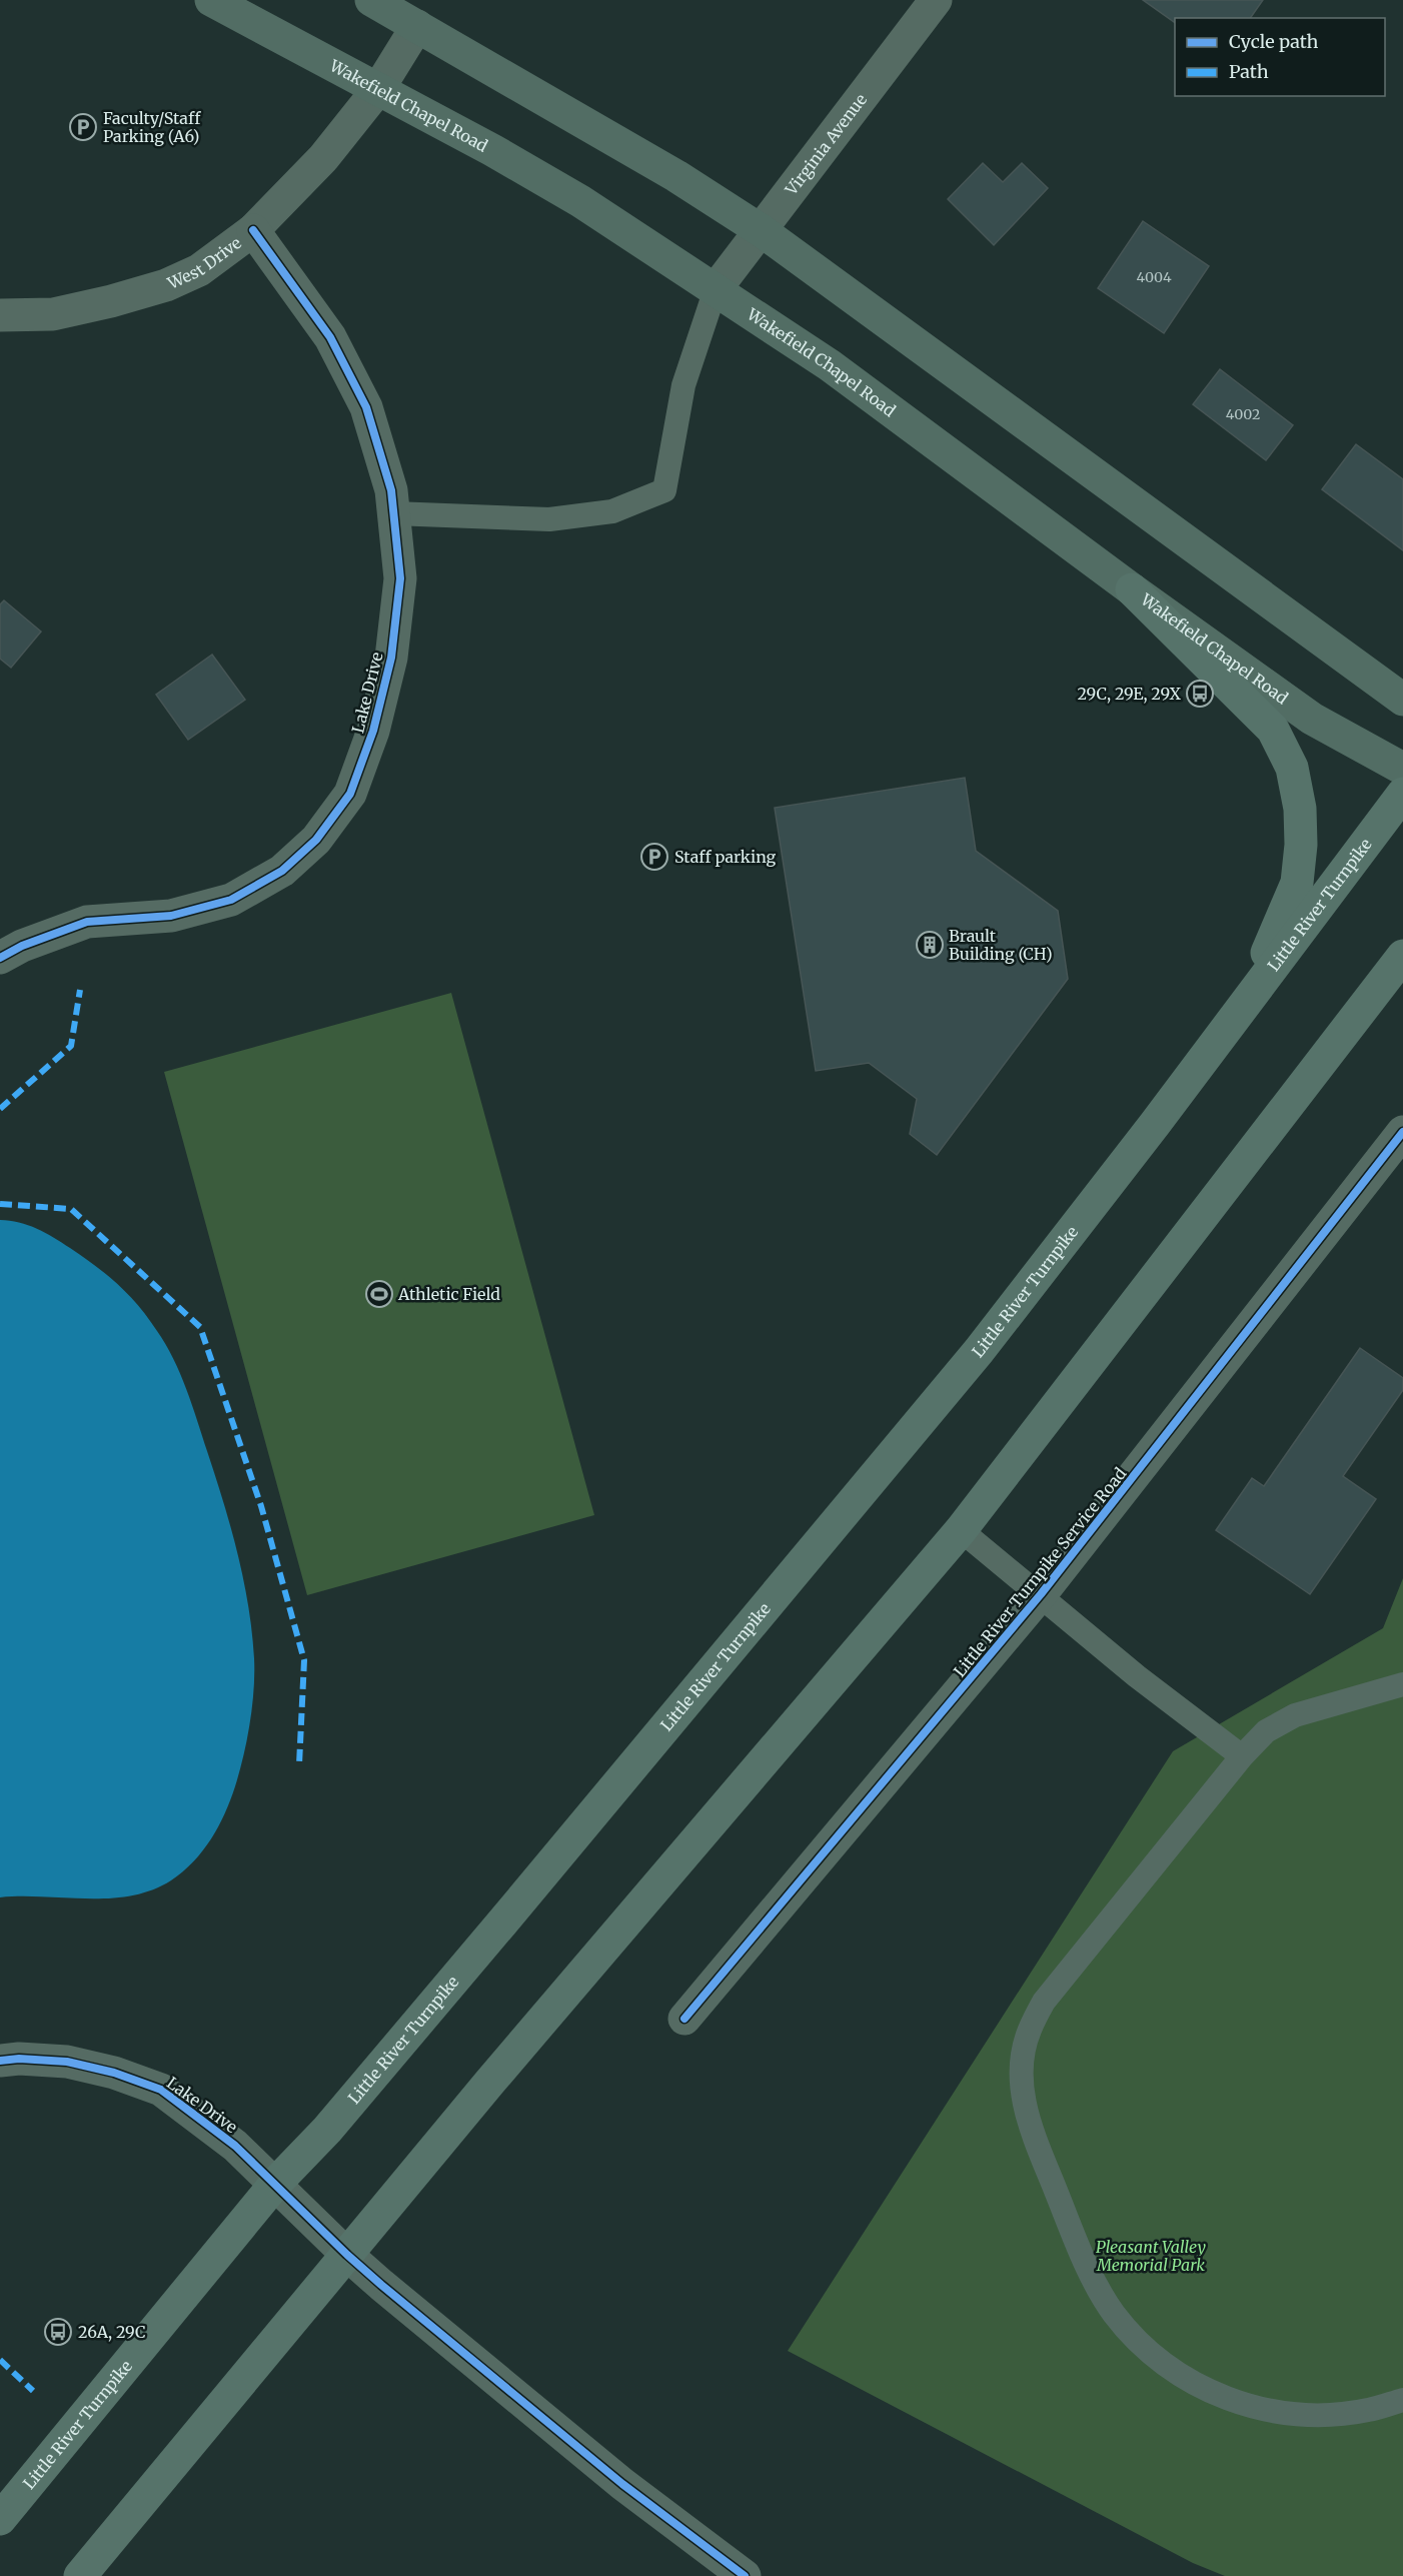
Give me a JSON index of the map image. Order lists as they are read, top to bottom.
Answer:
{
  "streets": {
    "main road": ["Wakefield Chapel Road", "Little River Turnpike"],
    "street": [
      "Virginia Avenue",
      "West Drive",
      "Lake Drive",
      "Little River Turnpike Service Road"
    ]
  },
  "crossings": [
    ["Wakefield Chapel Road", "Virginia Avenue"],
    ["Wakefield Chapel Road", "West Drive"],
    ["West Drive", "Lake Drive"],
    ["Lake Drive", "Little River Turnpike"]
  ],
  "parks": ["Pleasant Valley Memorial Park"],
  "places": {
    "parking": ["Faculty/Staff Parking (A6)", "Staff parking"],
    "bus stop": ["29C, 29E, 29X", "26A, 29C"],
    "building": ["Brault Building (CH)"],
    "sports": ["Athletic Field"]
  },
  "house_numbers": ["4004", "4002"],
  "legend": ["Cycle path", "Path"]
}
